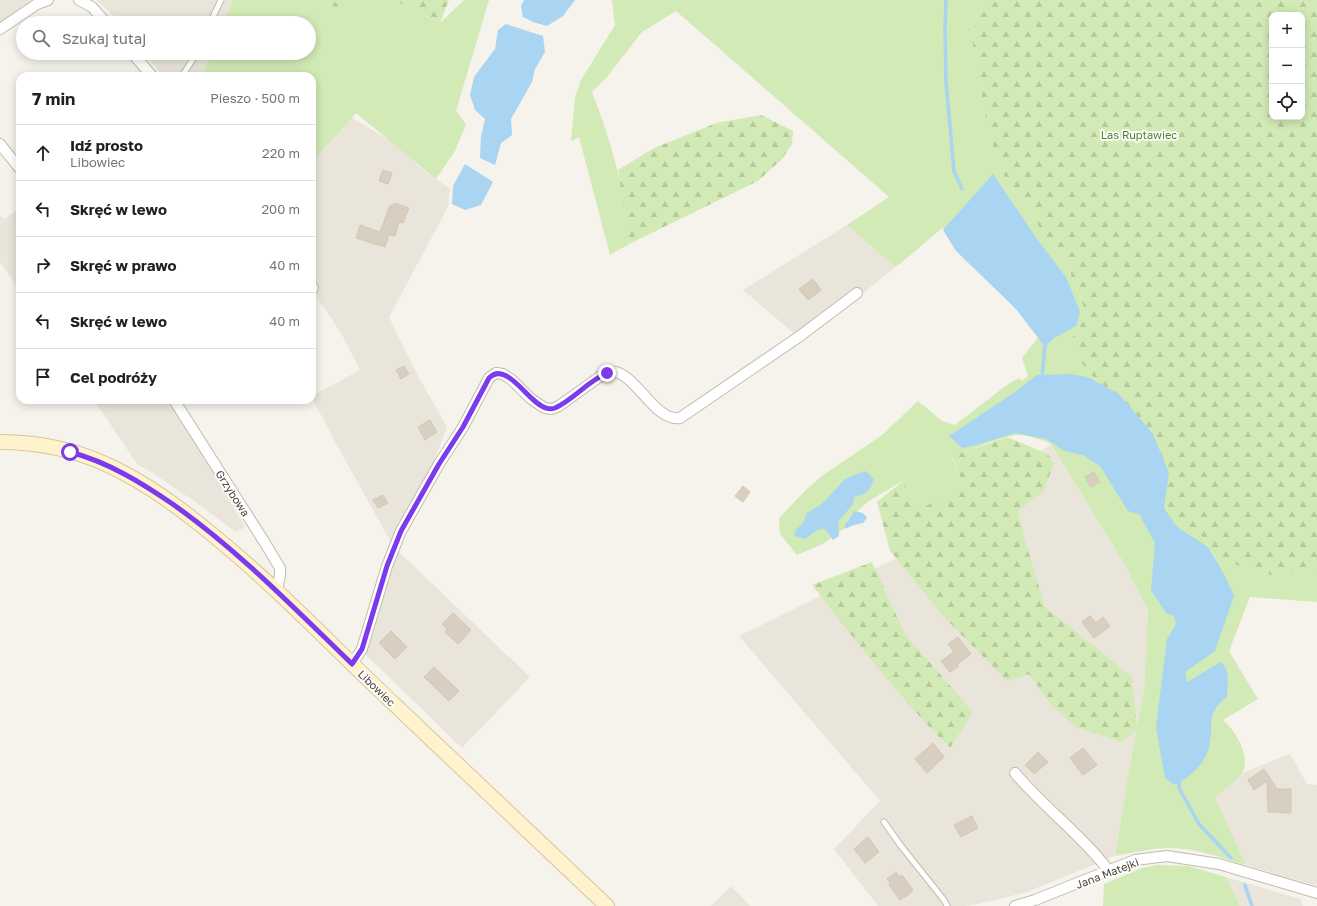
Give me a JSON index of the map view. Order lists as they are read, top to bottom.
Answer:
{
  "streets": {
    "street": ["Grzybowa", "Libowiec", "Jana Matejki"]
  },
  "crossings": [
    ["Grzybowa", "Libowiec"]
  ],
  "parks": ["Las Ruptawiec"],
  "page": {
    "map_buttons": ["+", "−"],
    "search": "Szukaj tutaj",
    "heading": ["7 min", "Pieszo · 500 m"],
    "list": [
      ["Idź prosto", "Libowiec", "220 m"],
      ["Skręć w lewo", "200 m"],
      ["Skręć w prawo", "40 m"],
      ["Skręć w lewo", "40 m"],
      "Cel podróży"
    ]
  }
}
